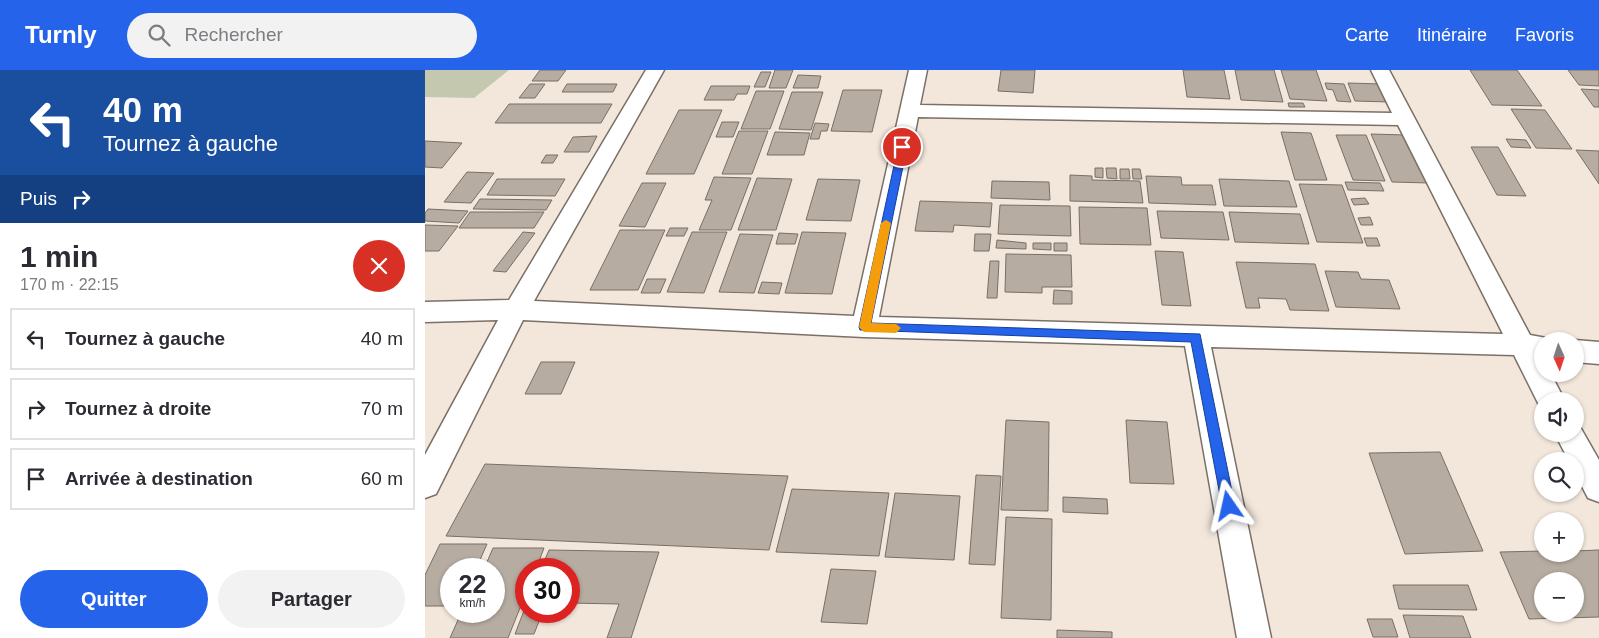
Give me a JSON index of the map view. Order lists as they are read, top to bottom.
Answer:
{
  "north": "bottom",
  "page": {
    "header": "Turnly",
    "search": "Rechercher",
    "nav": ["Carte", "Itinéraire", "Favoris"],
    "turn": ["40 m", "Tournez à gauche"],
    "then": "Puis",
    "heading": ["1 min", "170 m · 22:15"],
    "list": [
      {
        "name": "Tournez à gauche",
        "value": "40 m"
      },
      {
        "name": "Tournez à droite",
        "value": "70 m"
      },
      {
        "name": "Arrivée à destination",
        "value": "60 m"
      }
    ],
    "map_buttons": ["+", "−"],
    "speed": "22 km/h",
    "limit": "30",
    "buttons": ["Quitter", "Partager"]
  }
}
